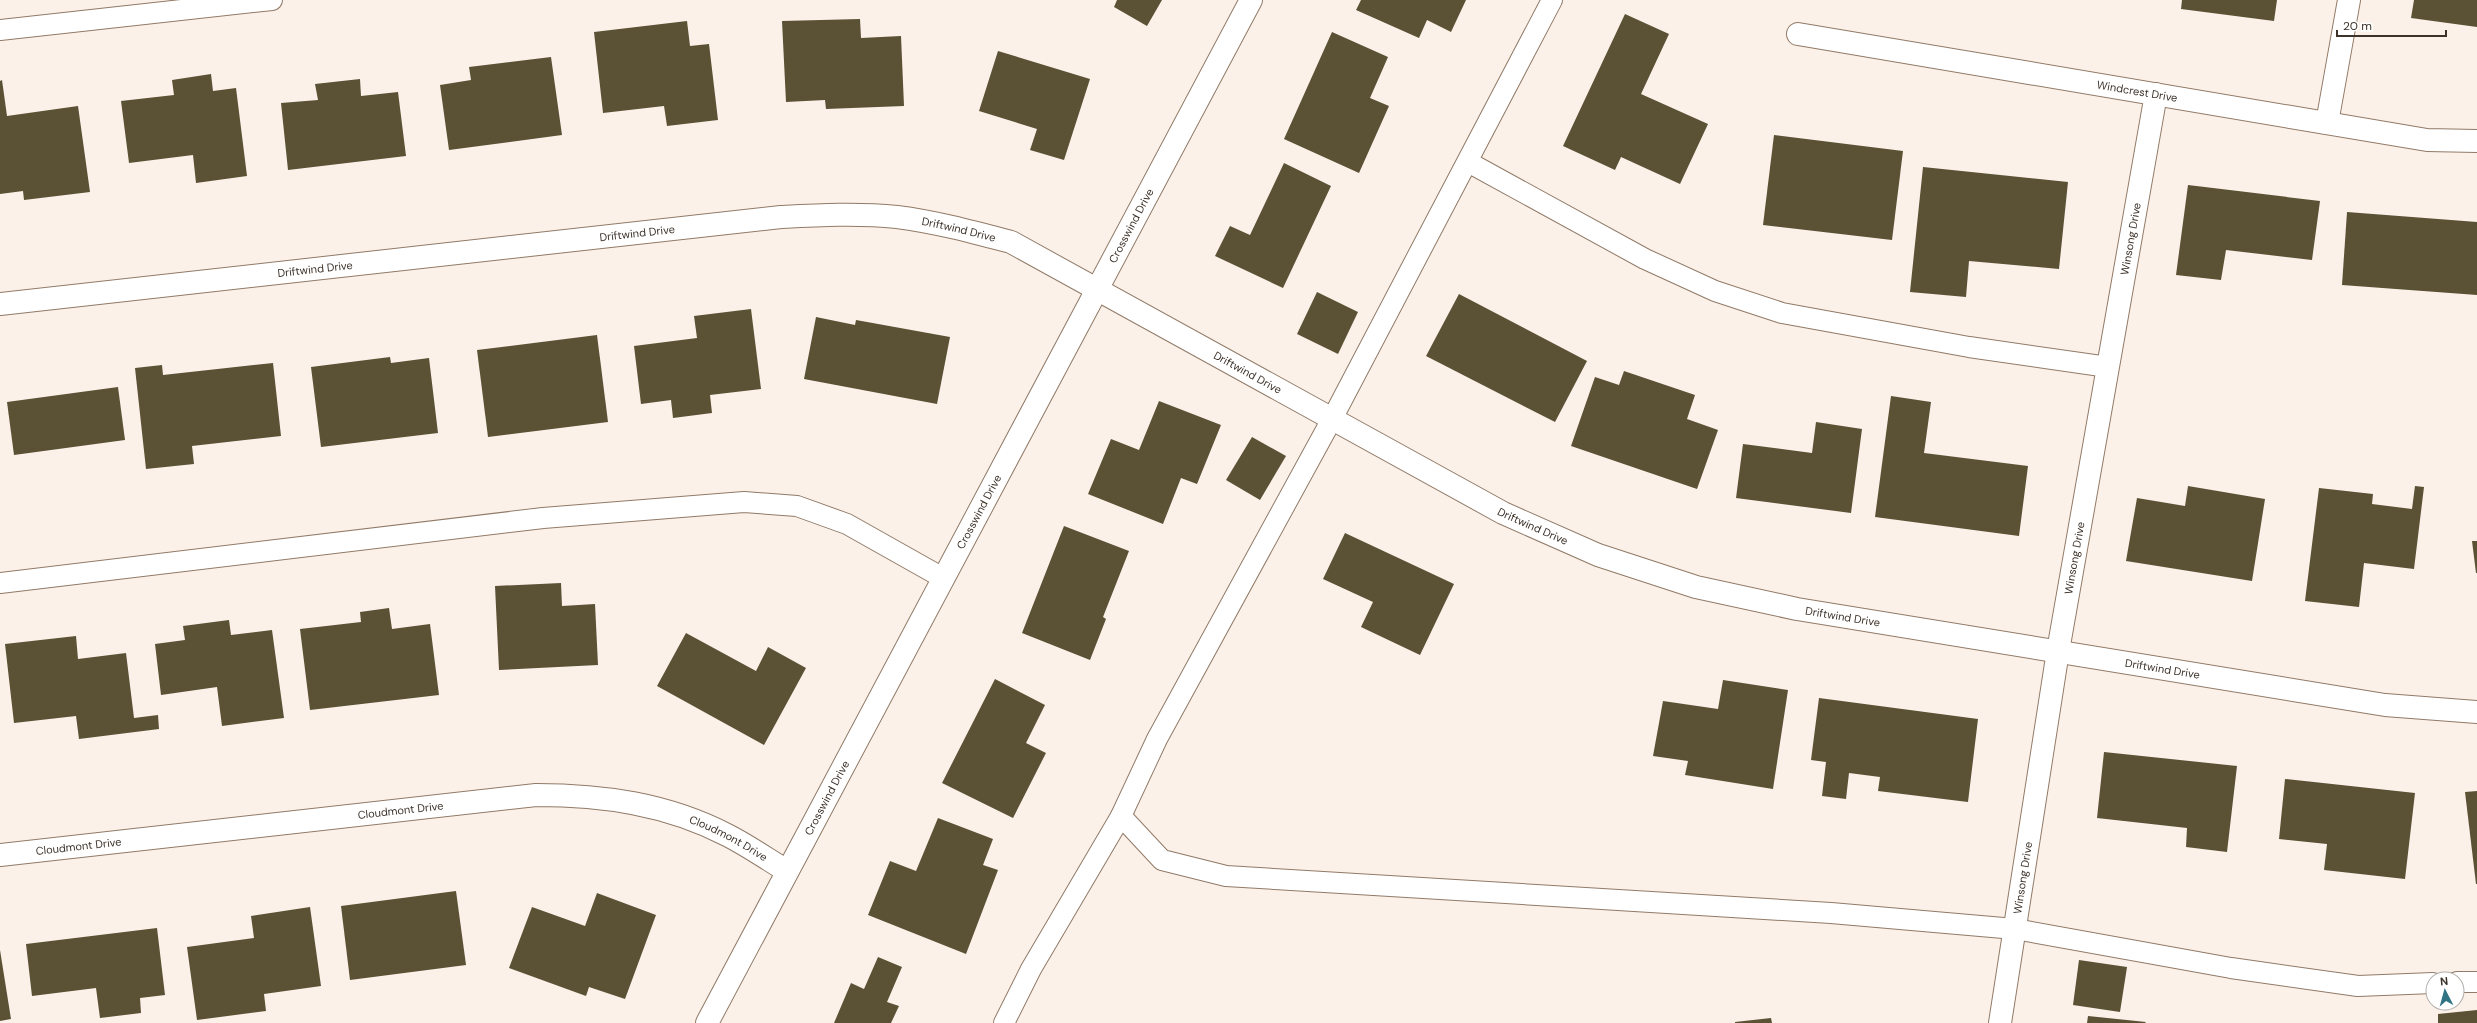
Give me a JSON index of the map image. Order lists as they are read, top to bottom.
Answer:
{
  "streets": {
    "street": [
      "Windcrest Drive",
      "Crosswind Drive",
      "Driftwind Drive",
      "Winsong Drive",
      "Cloudmont Drive"
    ]
  },
  "crossings": [
    ["Windcrest Drive", "Winsong Drive"],
    ["Crosswind Drive", "Driftwind Drive"],
    ["Crosswind Drive", "Cloudmont Drive"],
    ["Driftwind Drive", "Winsong Drive"]
  ],
  "scale_bar": "20 m",
  "north": "top"
}
